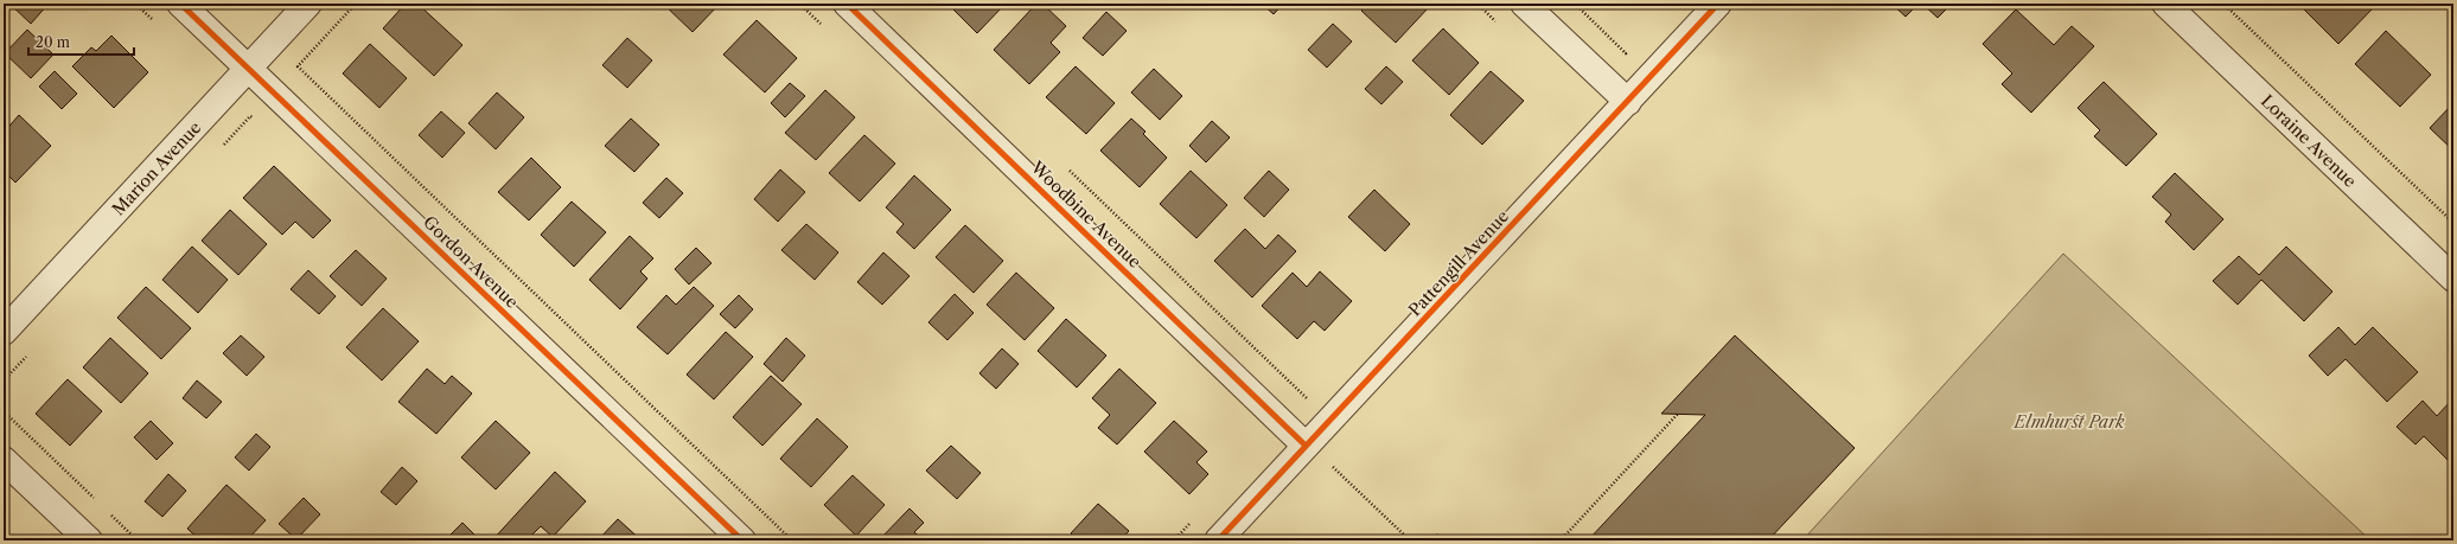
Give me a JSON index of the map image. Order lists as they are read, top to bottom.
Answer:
{
  "streets": {
    "street": [
      "Loraine Avenue",
      "Marion Avenue",
      "Woodbine Avenue",
      "Gordon Avenue",
      "Pattengill Avenue"
    ]
  },
  "crossings": [
    ["Marion Avenue", "Gordon Avenue"],
    ["Woodbine Avenue", "Pattengill Avenue"]
  ],
  "parks": ["Elmhurst Park"],
  "scale_bar": "20 m"
}
